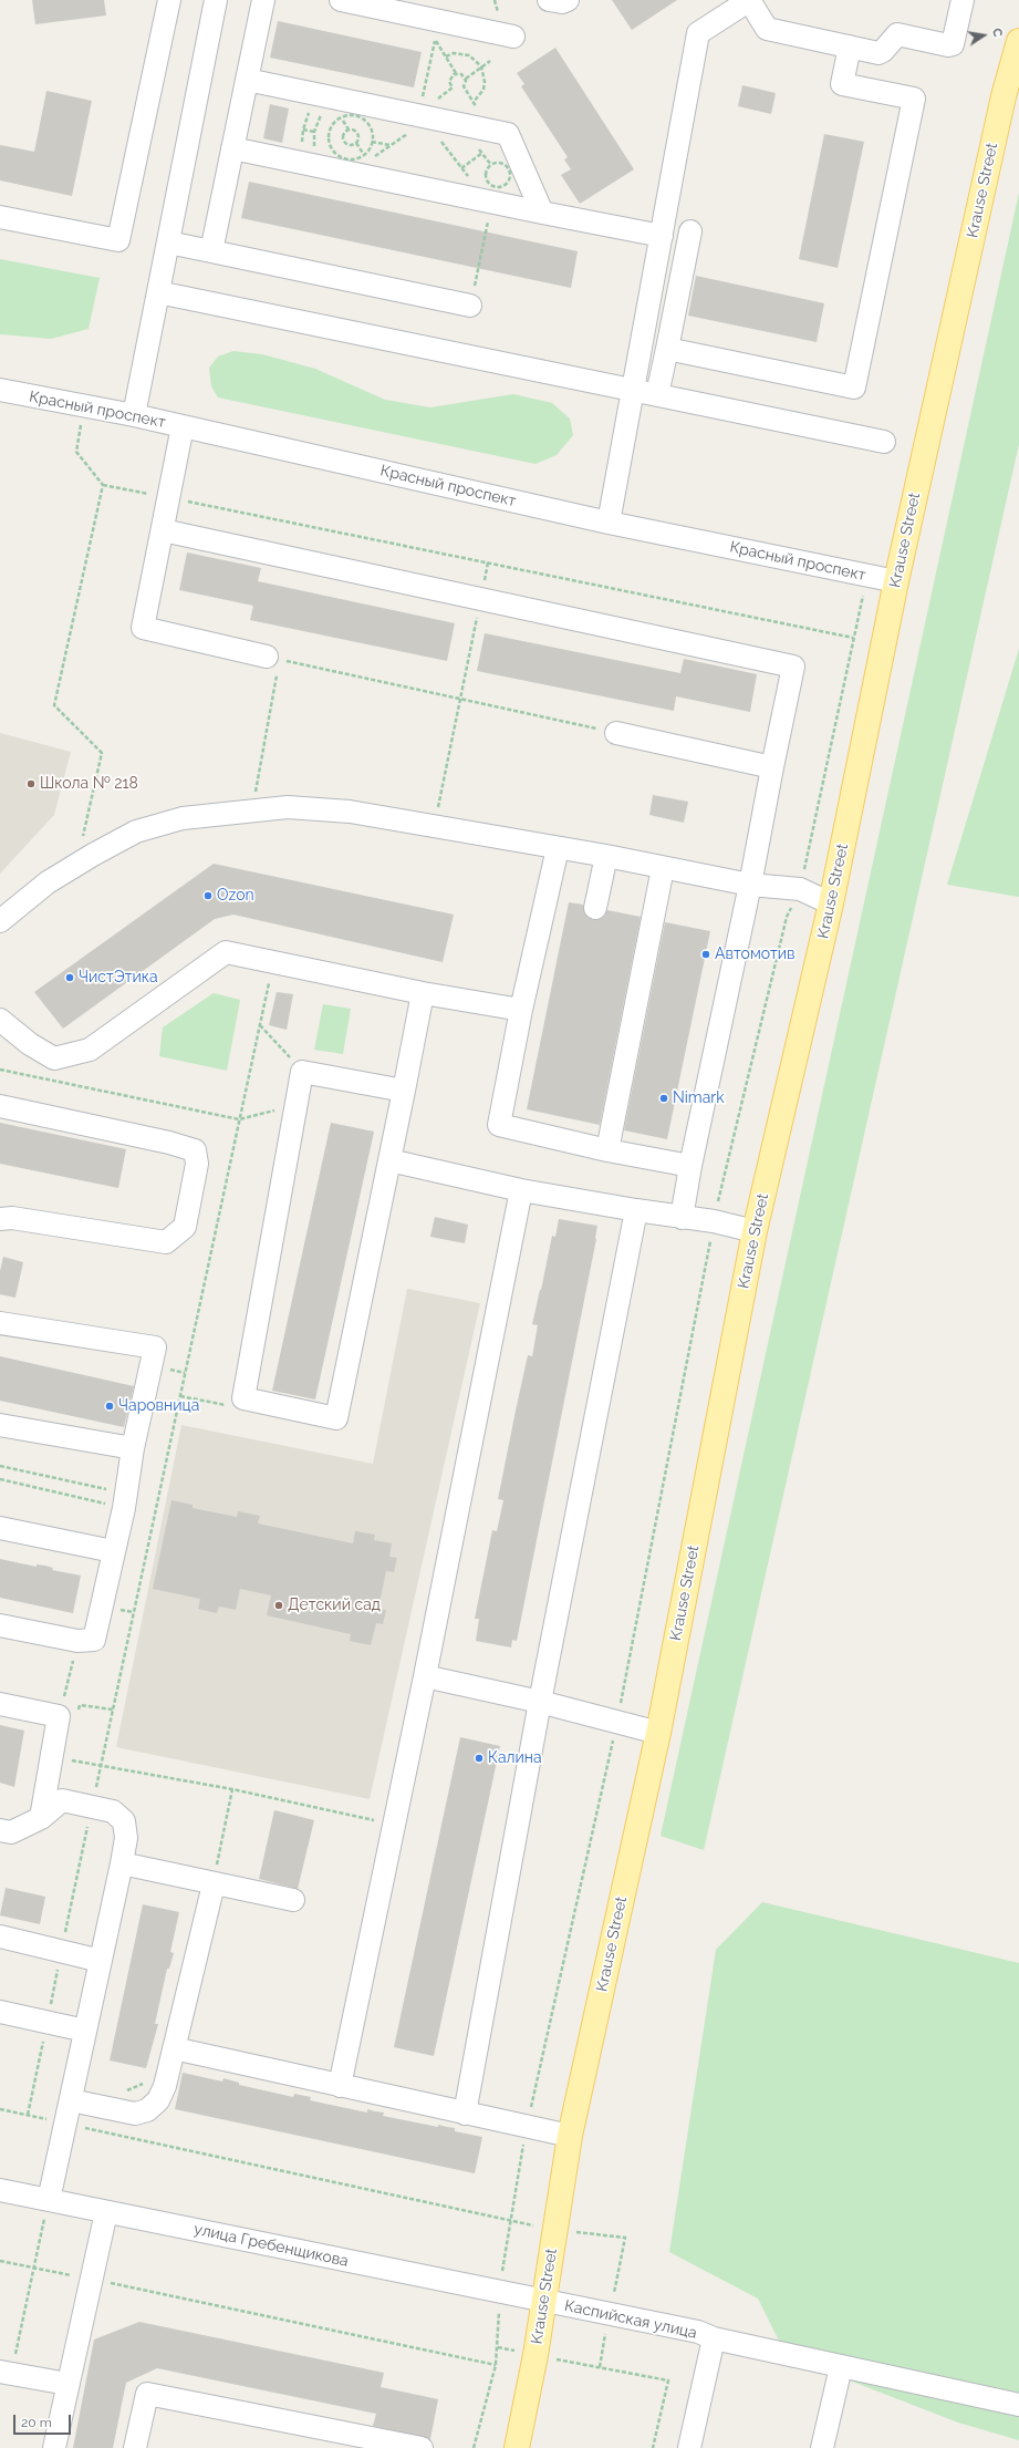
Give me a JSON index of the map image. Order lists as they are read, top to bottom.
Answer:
{
  "streets": {
    "main road": ["Krause Street"],
    "street": ["Красный проспект", "улица Гребенщикова", "Каспийская улица"]
  },
  "crossings": [
    ["Krause Street", "Красный проспект"],
    ["Krause Street", "улица Гребенщикова"],
    ["Krause Street", "Каспийская улица"],
    ["улица Гребенщикова", "Каспийская улица"]
  ],
  "places": [
    "Школа № 218",
    "Ozon",
    "Автомотив",
    "ЧистЭтика",
    "Nimark",
    "Чаровница",
    "Детский сад",
    "Калина"
  ],
  "scale_bar": "20 m",
  "north": "right"
}
